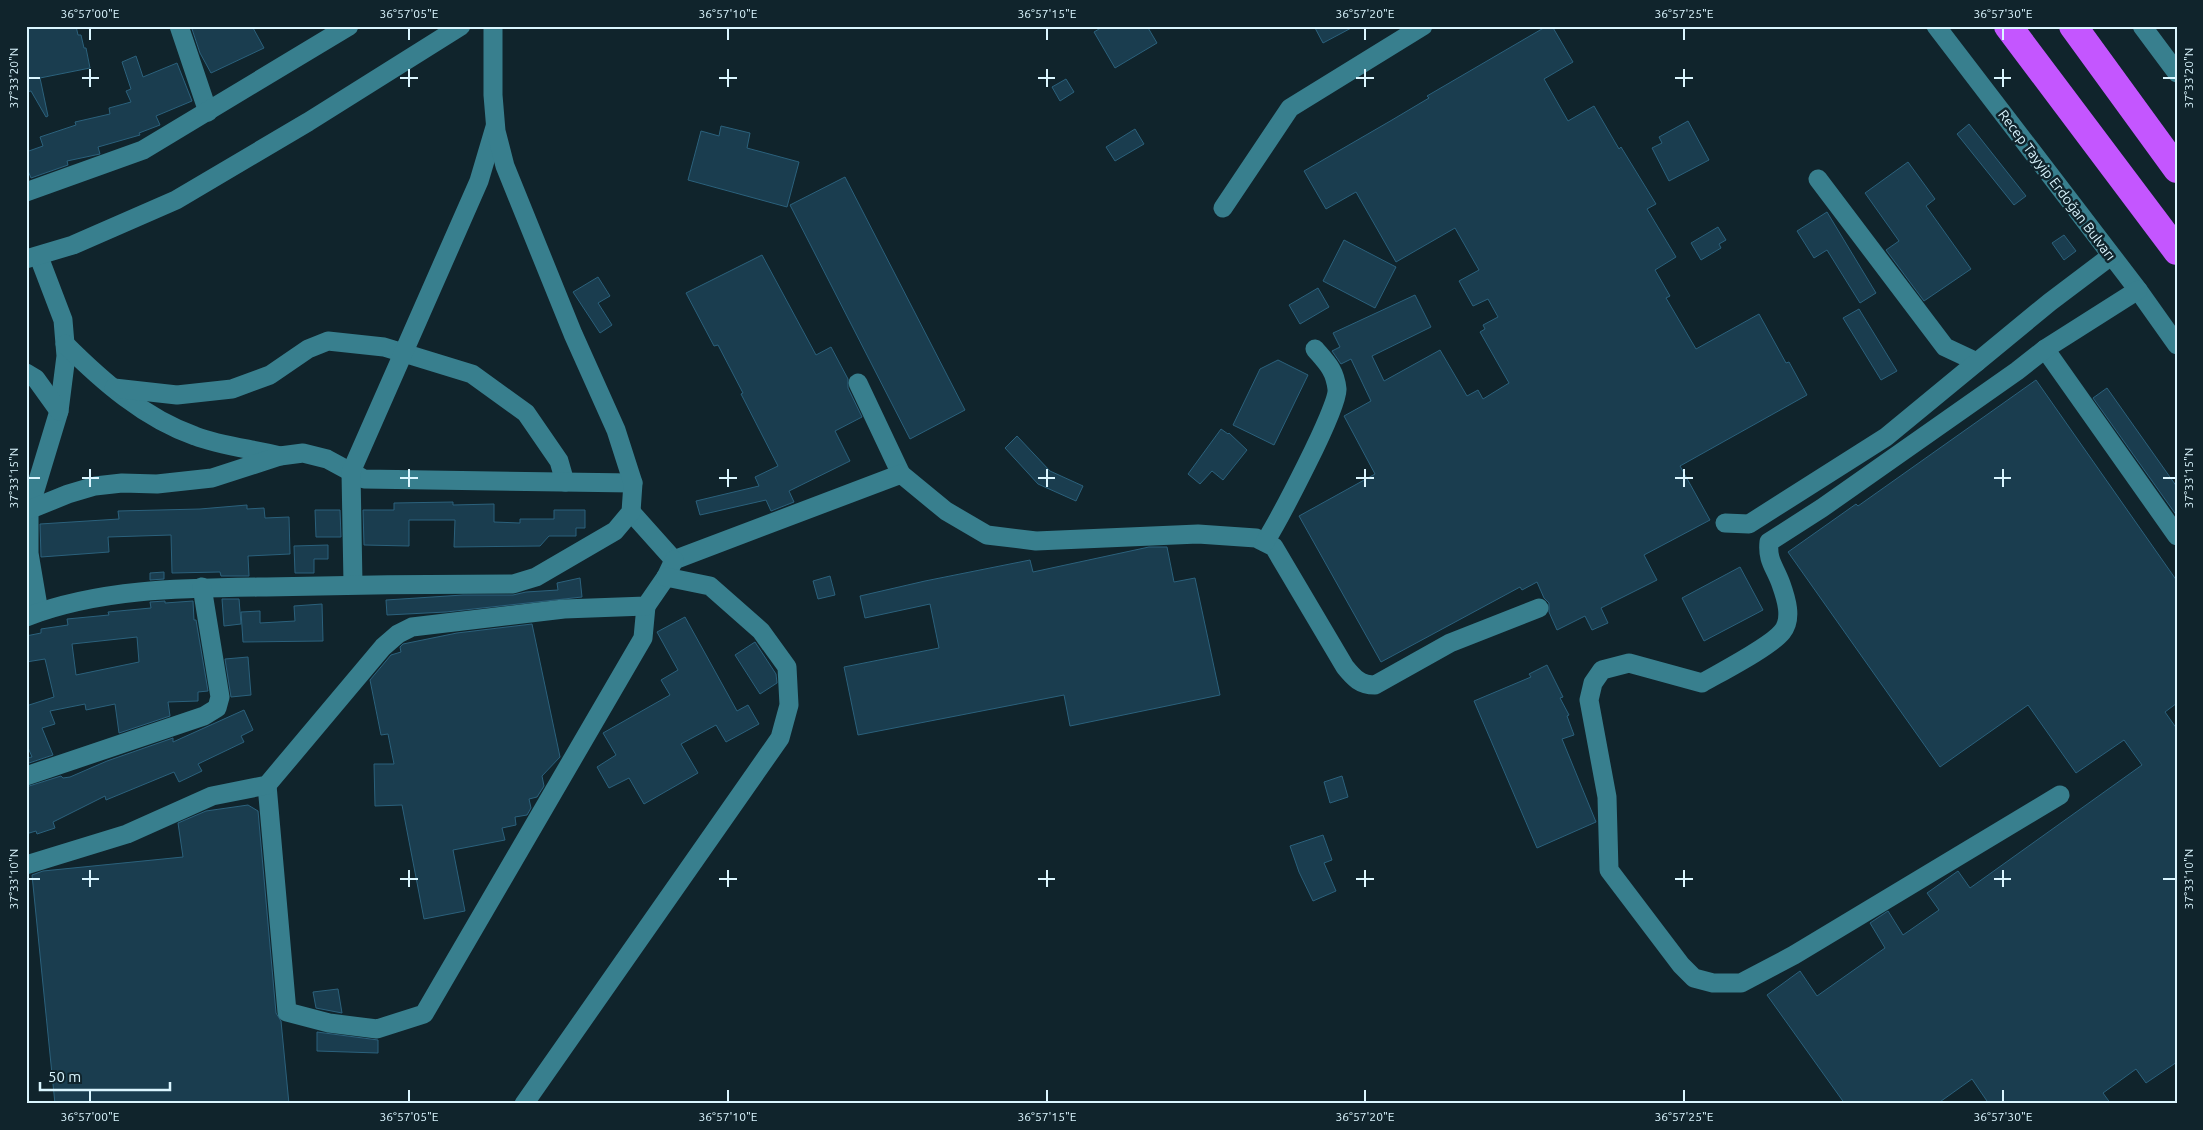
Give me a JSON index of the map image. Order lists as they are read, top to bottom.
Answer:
{
  "streets": {
    "street": ["Recep Tayyip Erdoğan Bulvarı"]
  },
  "scale_bar": "50 m",
  "coordinates": [
    "36°57'00\"E",
    "36°57'05\"E",
    "36°57'10\"E",
    "36°57'15\"E",
    "36°57'20\"E",
    "36°57'25\"E",
    "36°57'30\"E",
    "37°33'20\"N",
    "37°33'15\"N",
    "37°33'10\"N"
  ]
}
